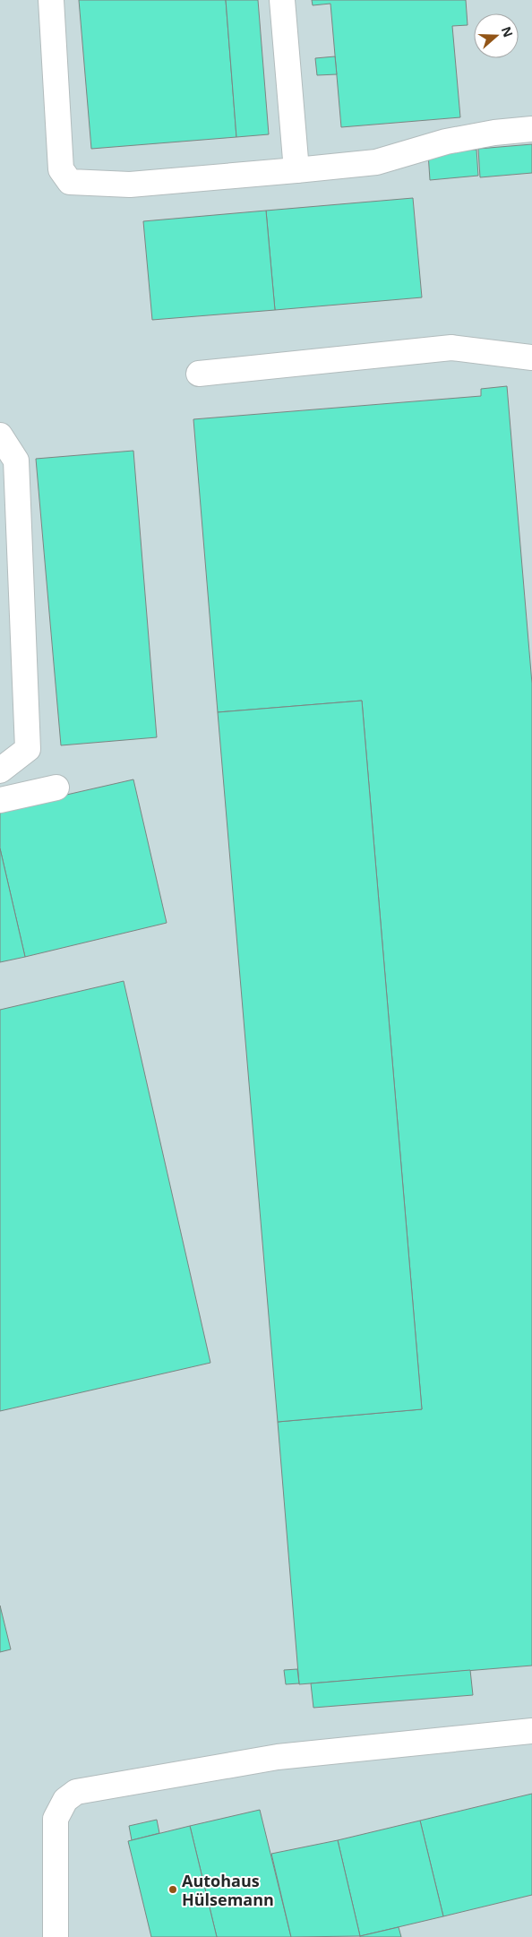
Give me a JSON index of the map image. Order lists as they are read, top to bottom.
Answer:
{
  "places": ["Autohaus Hülsemann"],
  "north": "right"
}
